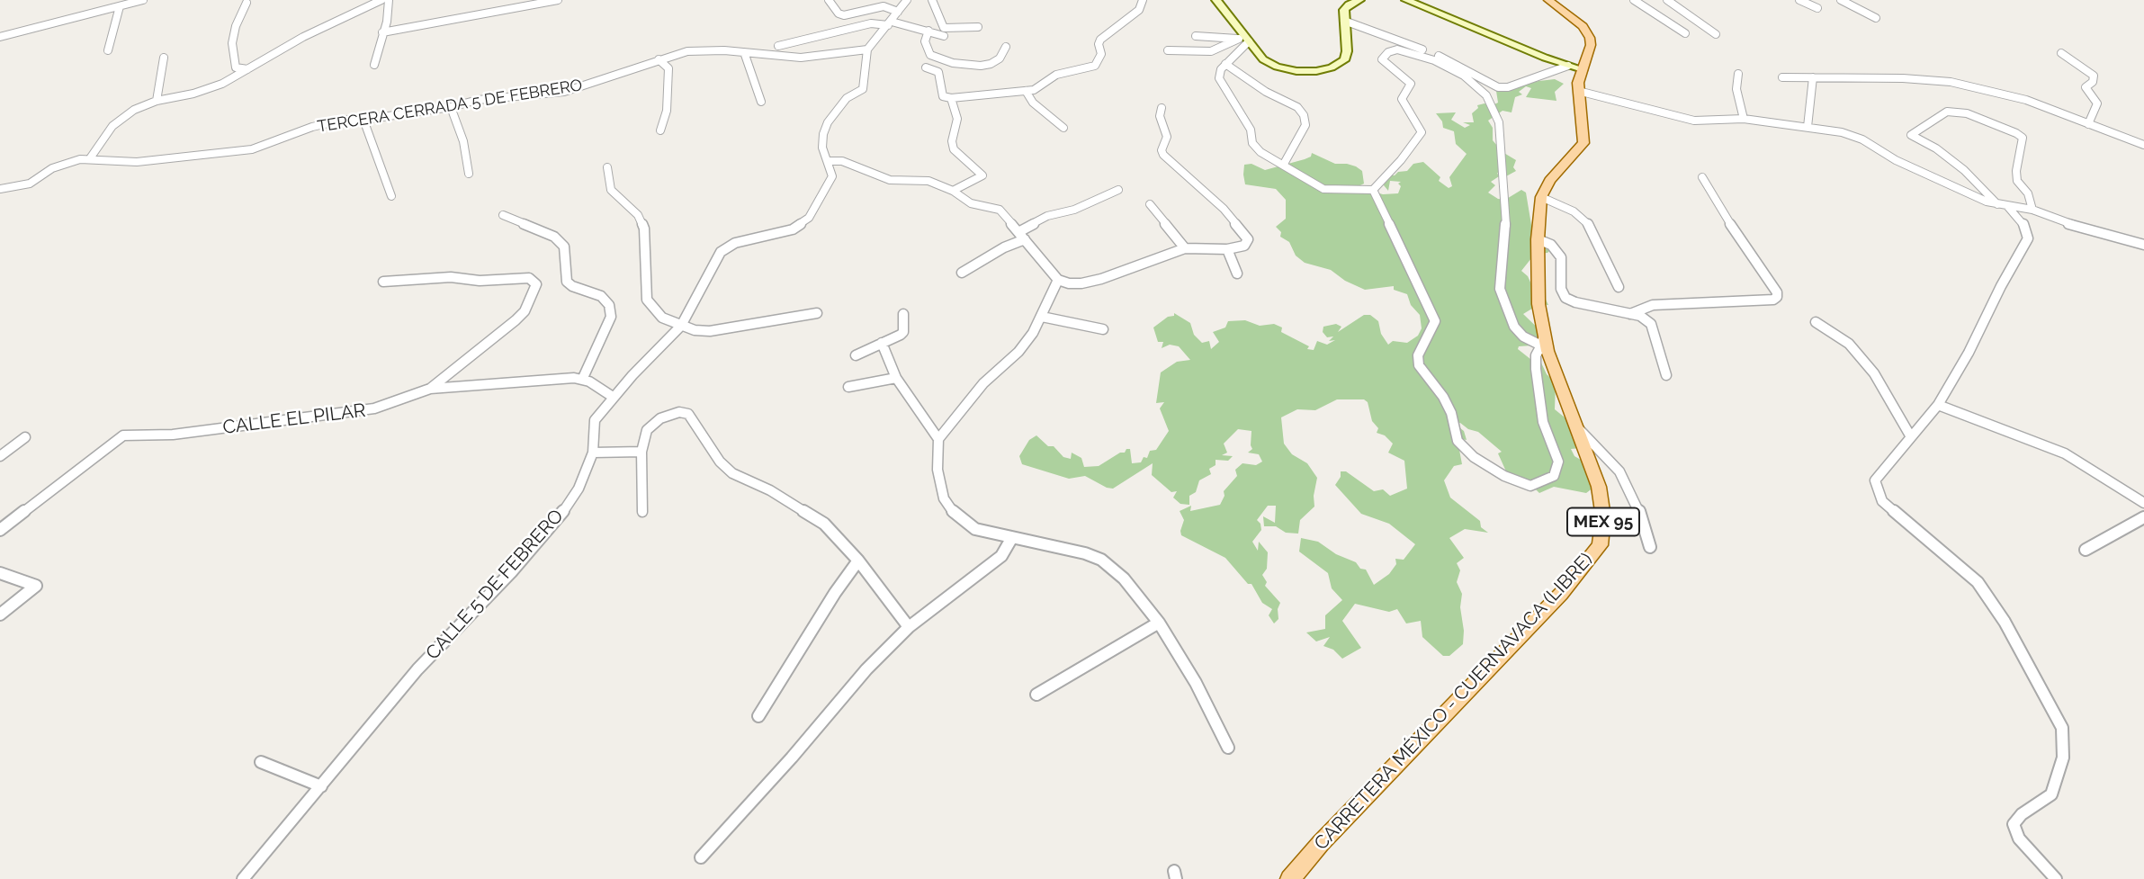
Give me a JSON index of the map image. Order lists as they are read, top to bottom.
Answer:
{
  "streets": {
    "main road": ["MEX 95", "CARRETERA MÉXICO - CUERNAVACA (LIBRE)"],
    "street": ["TERCERA CERRADA 5 DE FEBRERO", "CALLE EL PILAR", "CALLE 5 DE FEBRERO"]
  },
  "crossings": [
    ["TERCERA CERRADA 5 DE FEBRERO", "CALLE 5 DE FEBRERO"],
    ["CALLE EL PILAR", "CALLE 5 DE FEBRERO"]
  ]
}
